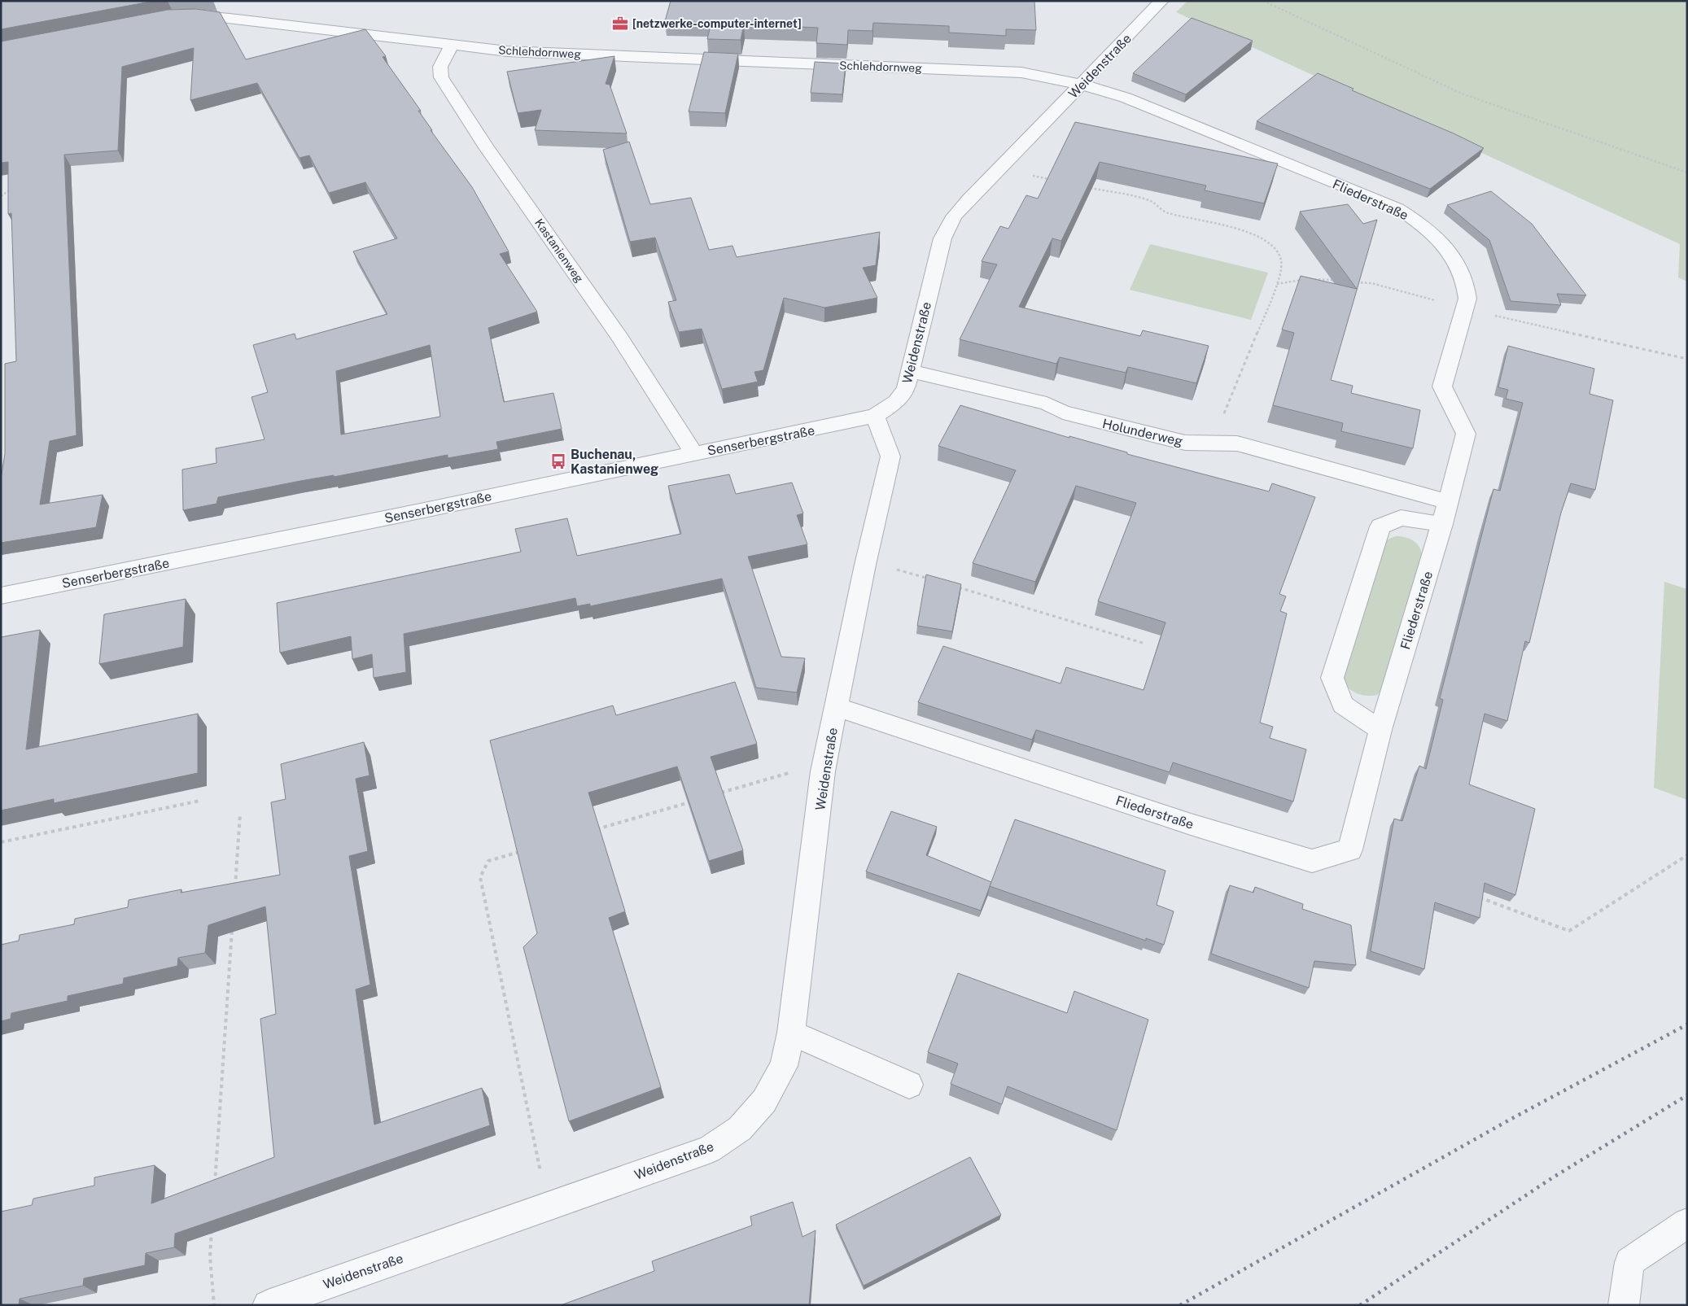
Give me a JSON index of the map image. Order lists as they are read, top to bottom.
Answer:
{
  "streets": {
    "street": [
      "Schlehdornweg",
      "Weidenstraße",
      "Fliederstraße",
      "Kastanienweg",
      "Holunderweg",
      "Senserbergstraße"
    ]
  },
  "crossings": [
    ["Schlehdornweg", "Weidenstraße"],
    ["Schlehdornweg", "Fliederstraße"],
    ["Schlehdornweg", "Kastanienweg"],
    ["Weidenstraße", "Fliederstraße"],
    ["Weidenstraße", "Holunderweg"],
    ["Weidenstraße", "Senserbergstraße"],
    ["Fliederstraße", "Holunderweg"],
    ["Kastanienweg", "Senserbergstraße"]
  ],
  "places": {
    "office": ["[netzwerke-computer-internet]"],
    "bus stop": ["Buchenau, Kastanienweg"]
  }
}
